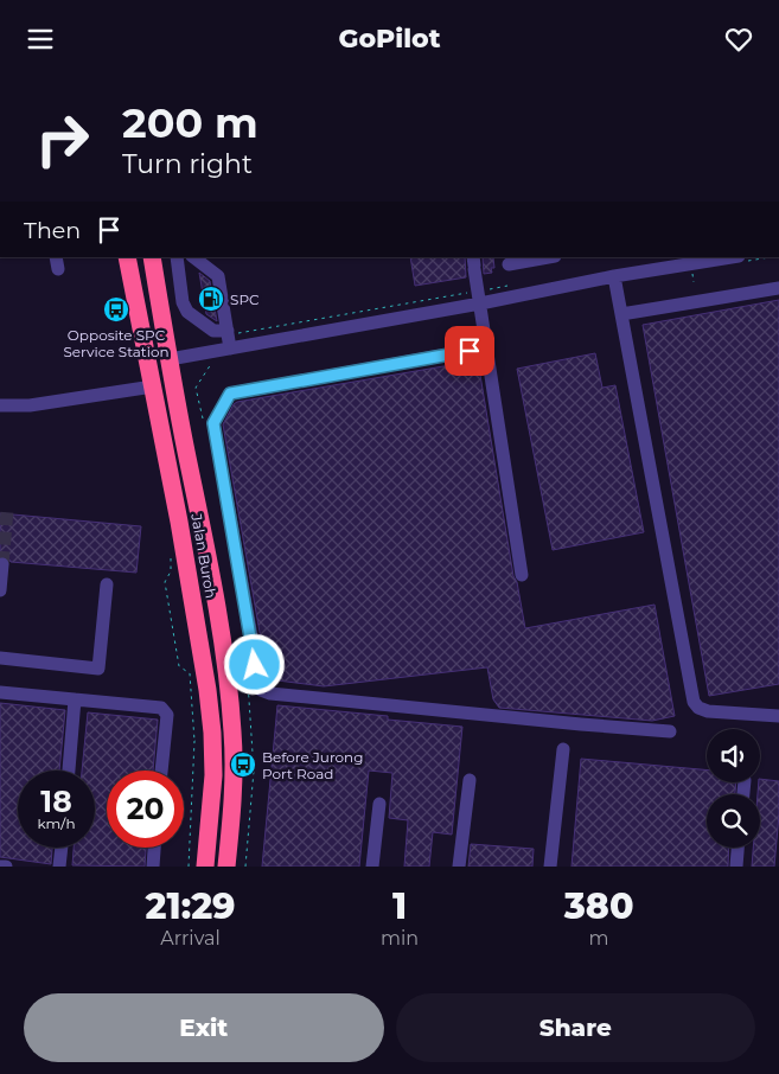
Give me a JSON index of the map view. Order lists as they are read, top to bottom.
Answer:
{
  "streets": {
    "highway": ["Jalan Buroh"]
  },
  "places": {
    "fuel station": ["SPC"],
    "bus stop": ["Opposite SPC Service Station", "Before Jurong Port Road"]
  },
  "page": {
    "header": "GoPilot",
    "turn": ["200 m", "Turn right"],
    "then": "Then",
    "speed": "18 km/h",
    "limit": "20",
    "eta": [
      "21:29",
      "Arrival",
      "1",
      "min",
      "380",
      "m"
    ],
    "buttons": ["Exit", "Share"]
  }
}
